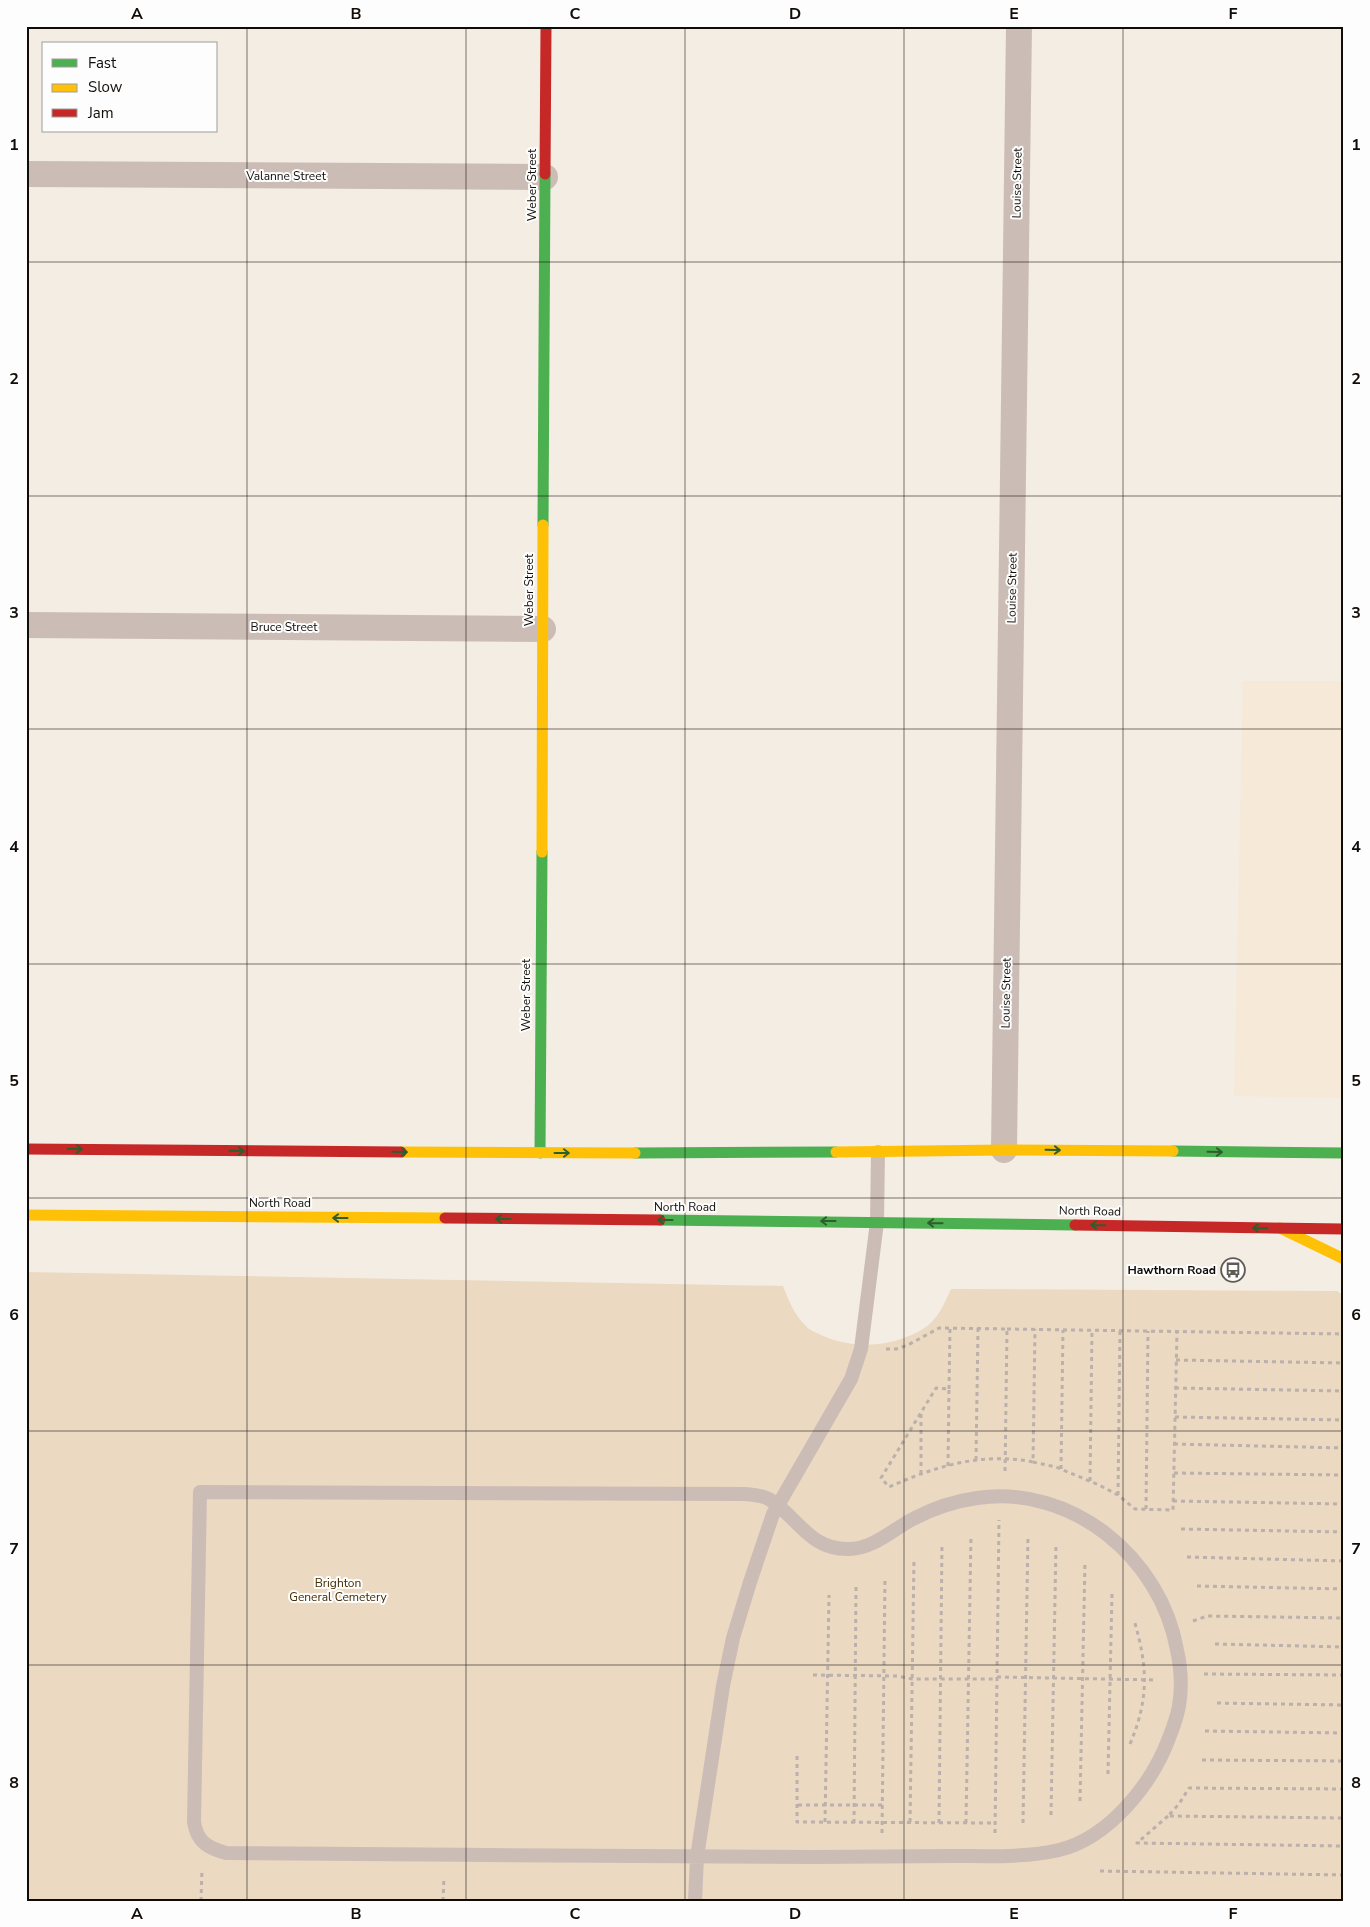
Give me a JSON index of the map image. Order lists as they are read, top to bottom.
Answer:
{
  "streets": {
    "main road": ["Weber Street", "North Road"],
    "street": ["Valanne Street", "Louise Street", "Bruce Street"]
  },
  "crossings": [
    ["Valanne Street", "Weber Street"],
    ["Weber Street", "Bruce Street"]
  ],
  "parks": ["Brighton General Cemetery"],
  "places": {
    "bus stop": ["Hawthorn Road"]
  },
  "legend": ["Fast", "Slow", "Jam"],
  "grid": {
    "columns": [
      "A",
      "B",
      "C",
      "D",
      "E",
      "F"
    ],
    "rows": [
      "1",
      "2",
      "3",
      "4",
      "5",
      "6",
      "7",
      "8"
    ]
  }
}
